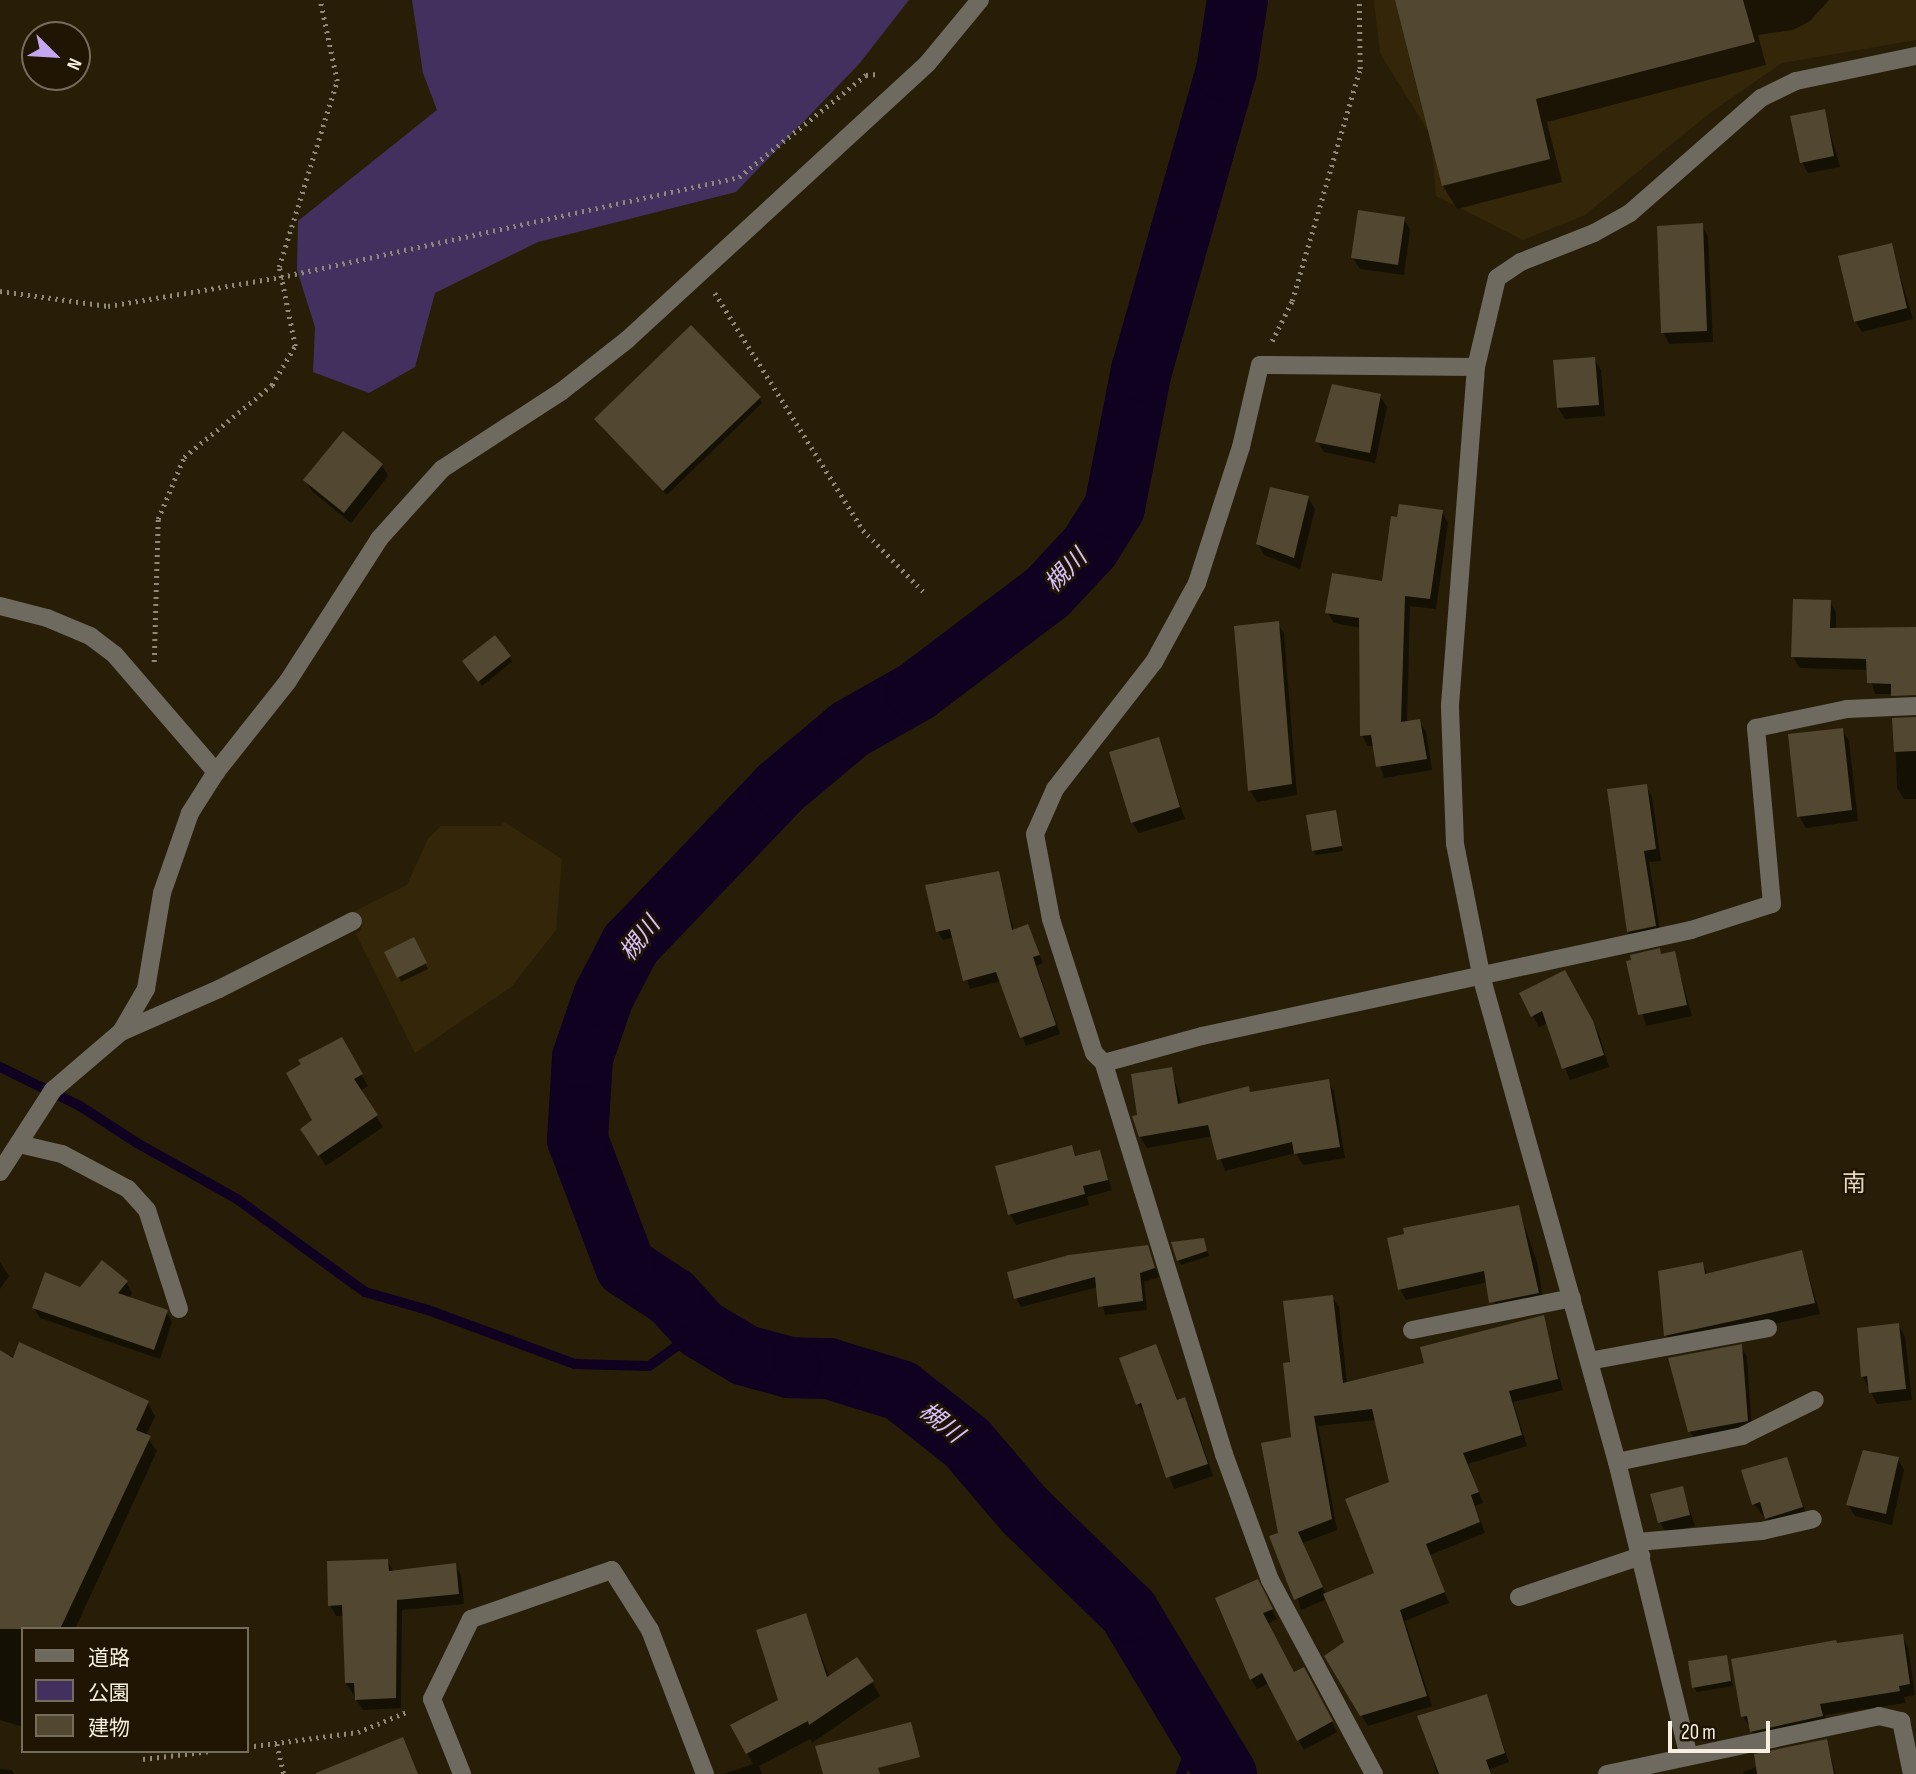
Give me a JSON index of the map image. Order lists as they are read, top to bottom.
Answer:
{
  "districts": ["南"],
  "water": ["槻川"],
  "legend": ["道路", "公園", "建物"],
  "scale_bar": "20 m",
  "north": "bottom right"
}
